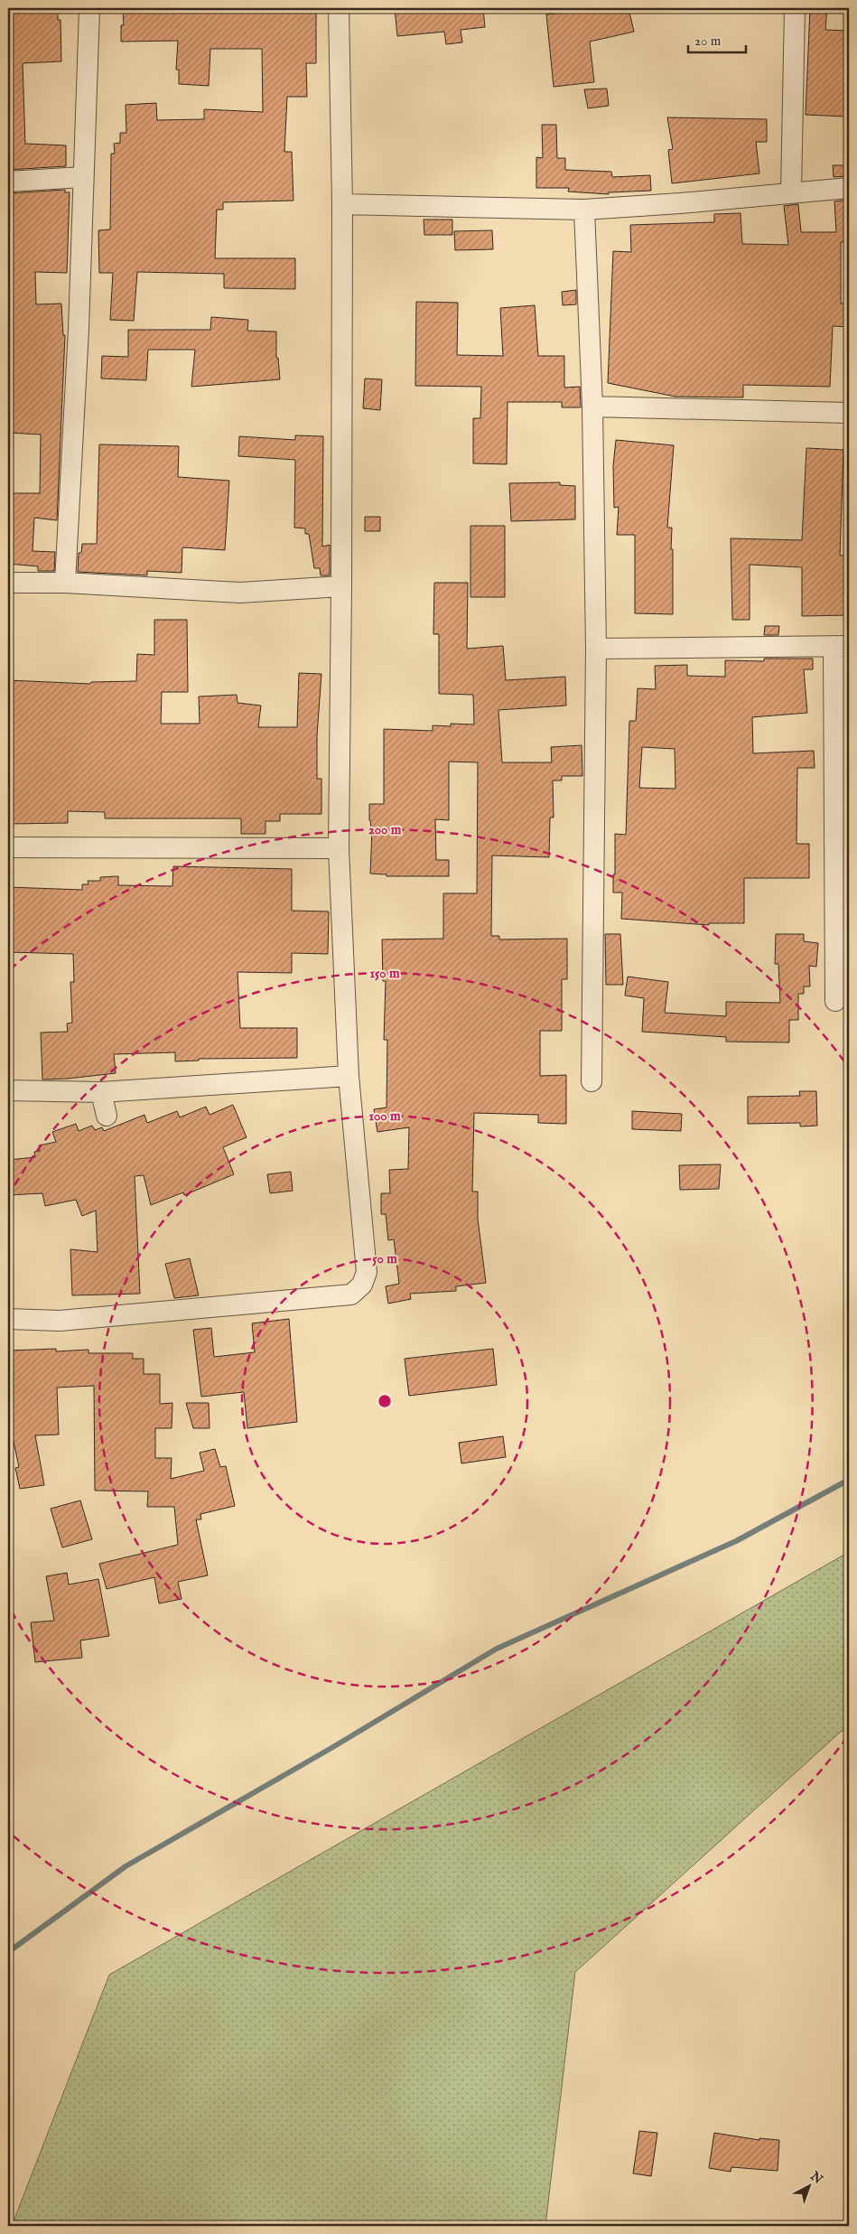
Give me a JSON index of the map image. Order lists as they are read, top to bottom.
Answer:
{
  "scale_bar": "20 m",
  "north": "top right",
  "rings": [
    "200 m",
    "150 m",
    "100 m",
    "50 m"
  ]
}
